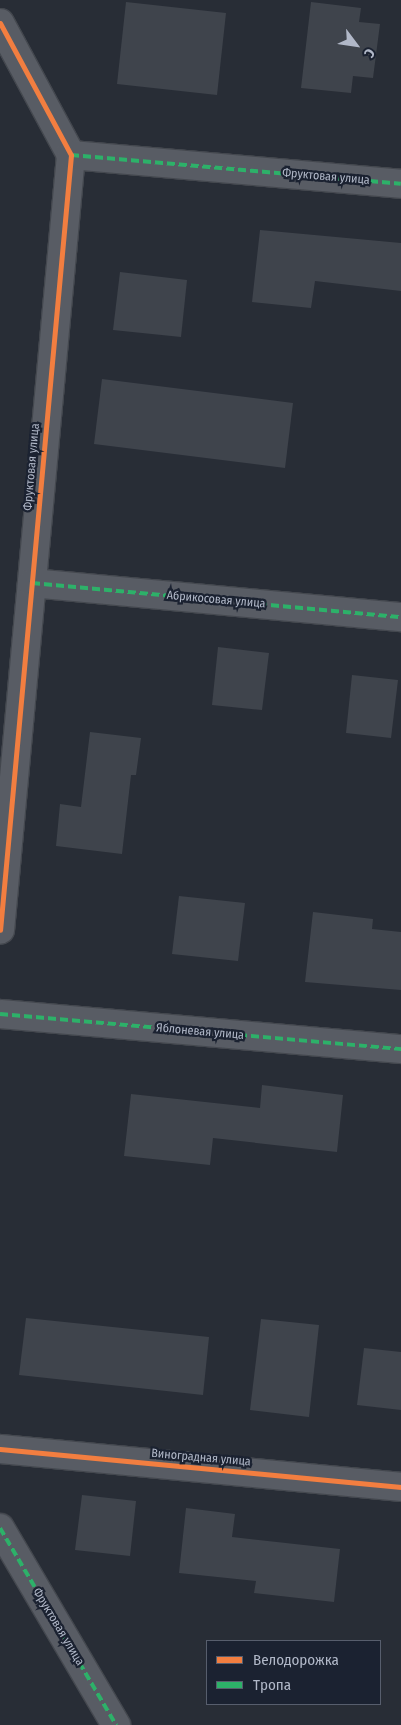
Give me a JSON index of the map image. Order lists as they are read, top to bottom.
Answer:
{
  "streets": {
    "street": [
      "Фруктовая улица",
      "Абрикосовая улица",
      "Яблоневая улица",
      "Виноградная улица"
    ]
  },
  "crossings": [
    ["Фруктовая улица", "Абрикосовая улица"]
  ],
  "legend": ["Велодорожка", "Тропа"],
  "north": "bottom right"
}
